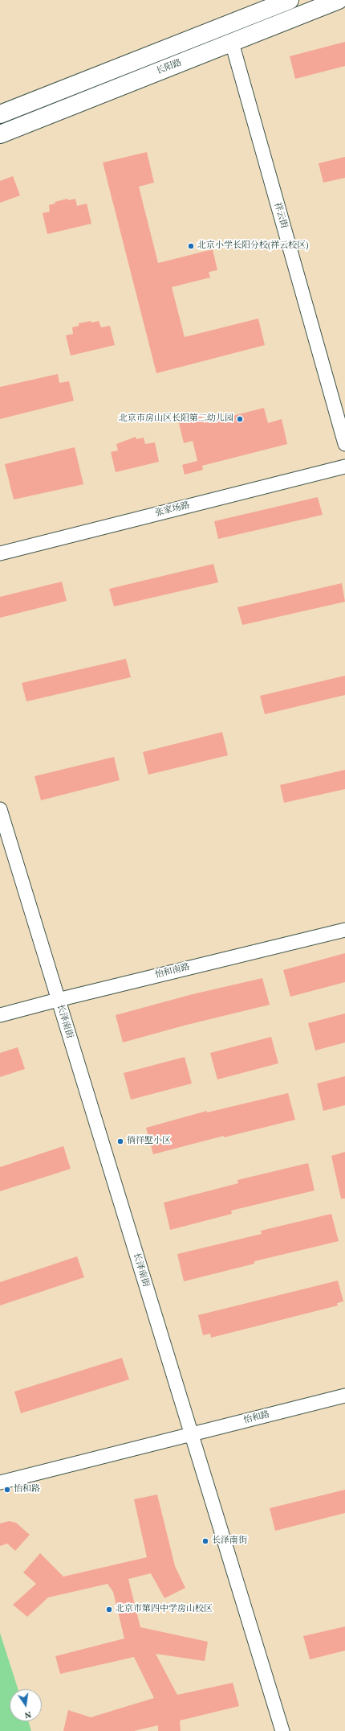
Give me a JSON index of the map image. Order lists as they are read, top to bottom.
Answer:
{
  "streets": {
    "main road": ["长阳路"],
    "street": [
      "祥云街",
      "张家场路",
      "怡和南路",
      "长泽南街",
      "怡和路"
    ]
  },
  "crossings": [
    ["长阳路", "祥云街"],
    ["怡和南路", "长泽南街"],
    ["长泽南街", "怡和路"]
  ],
  "places": [
    "北京小学长阳分校(祥云校区)",
    "北京市房山区长阳第二幼儿园",
    "徜徉墅小区",
    "怡和路",
    "长泽南街",
    "北京市第四中学房山校区"
  ],
  "north": "bottom"
}
